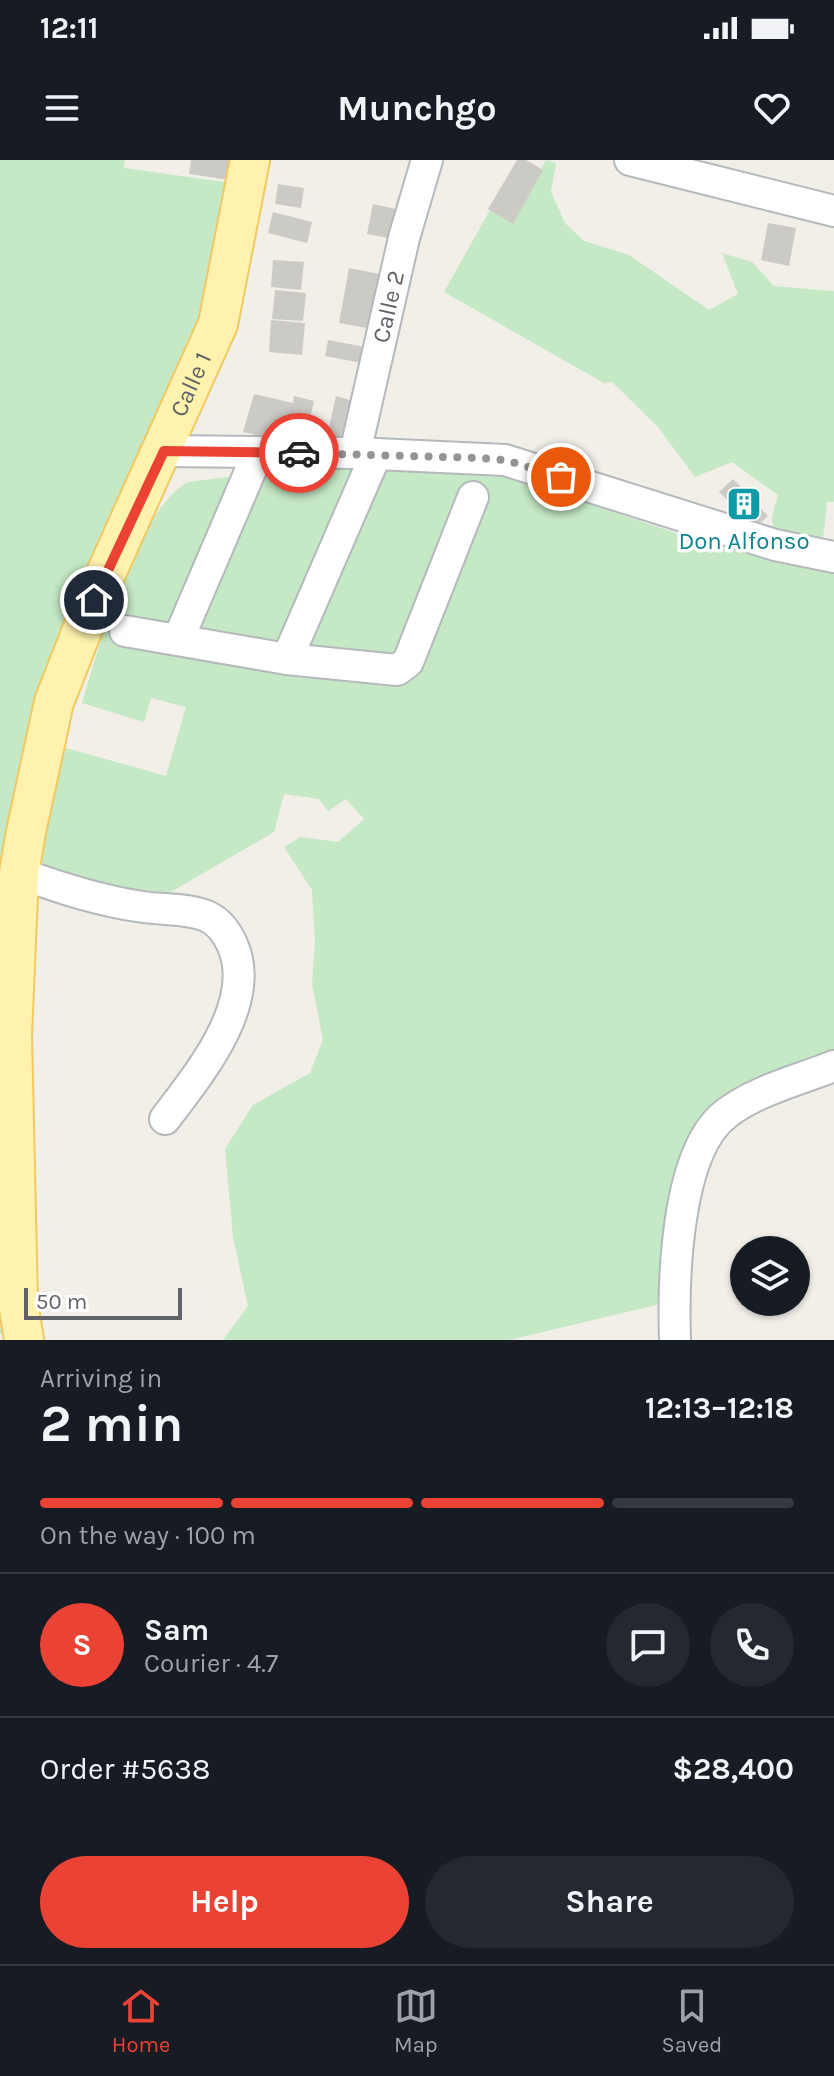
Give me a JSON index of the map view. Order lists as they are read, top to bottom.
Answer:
{
  "streets": {
    "main road": ["Calle 1"],
    "street": ["Calle 2"]
  },
  "places": {
    "building": ["Don Alfonso"]
  },
  "scale_bar": "50 m",
  "page": {
    "status": "12:11",
    "header": "Munchgo",
    "scale": "50 m",
    "heading": ["2 min", "Arriving in", "12:13–12:18"],
    "panel": [
      "Sam",
      "Courier · 4.7",
      "Order #5638",
      "$28,400"
    ],
    "bar": "On the way · 100 m",
    "round": "S",
    "buttons": ["Help", "Share"],
    "tabs": ["Home", "Map", "Saved"]
  }
}
